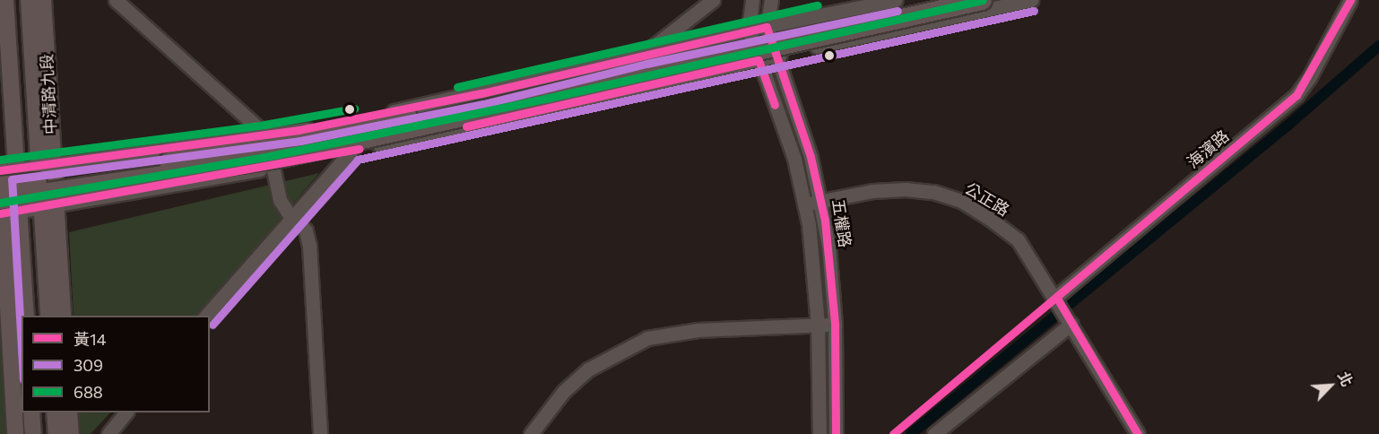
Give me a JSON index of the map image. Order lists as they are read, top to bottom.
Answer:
{
  "streets": {
    "main road": ["中清路九段"],
    "street": ["海濱路", "公正路", "五權路"]
  },
  "crossings": [
    ["海濱路", "公正路"],
    ["公正路", "五權路"]
  ],
  "lines": ["transit line 黃14", "transit line 688", "transit line 309"],
  "legend": ["黃14", "309", "688"],
  "north": "top right"
}
